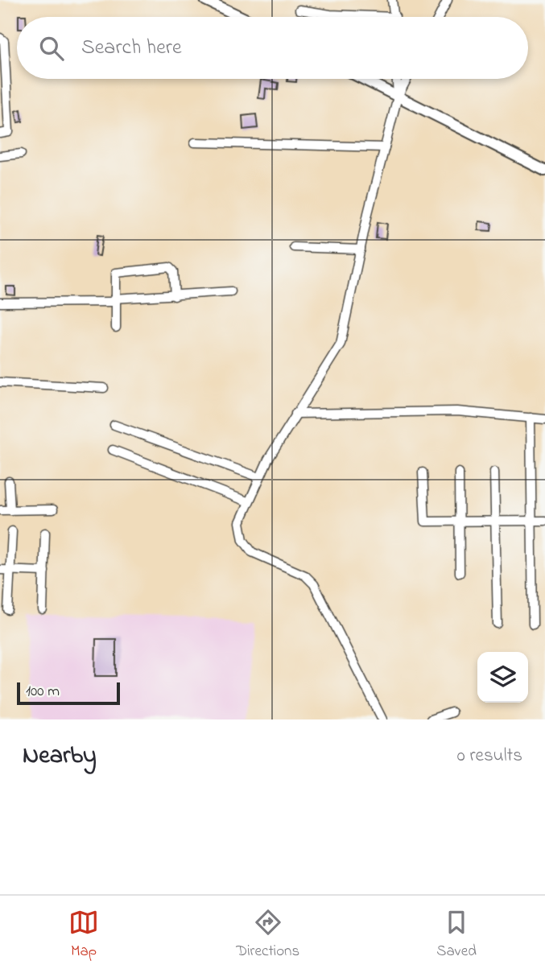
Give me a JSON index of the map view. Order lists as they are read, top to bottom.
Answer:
{
  "scale_bar": "100 m",
  "page": {
    "search": "Search here",
    "scale": "100 m",
    "heading": ["Nearby", "0 results"],
    "nav": ["Map", "Directions", "Saved"]
  }
}
